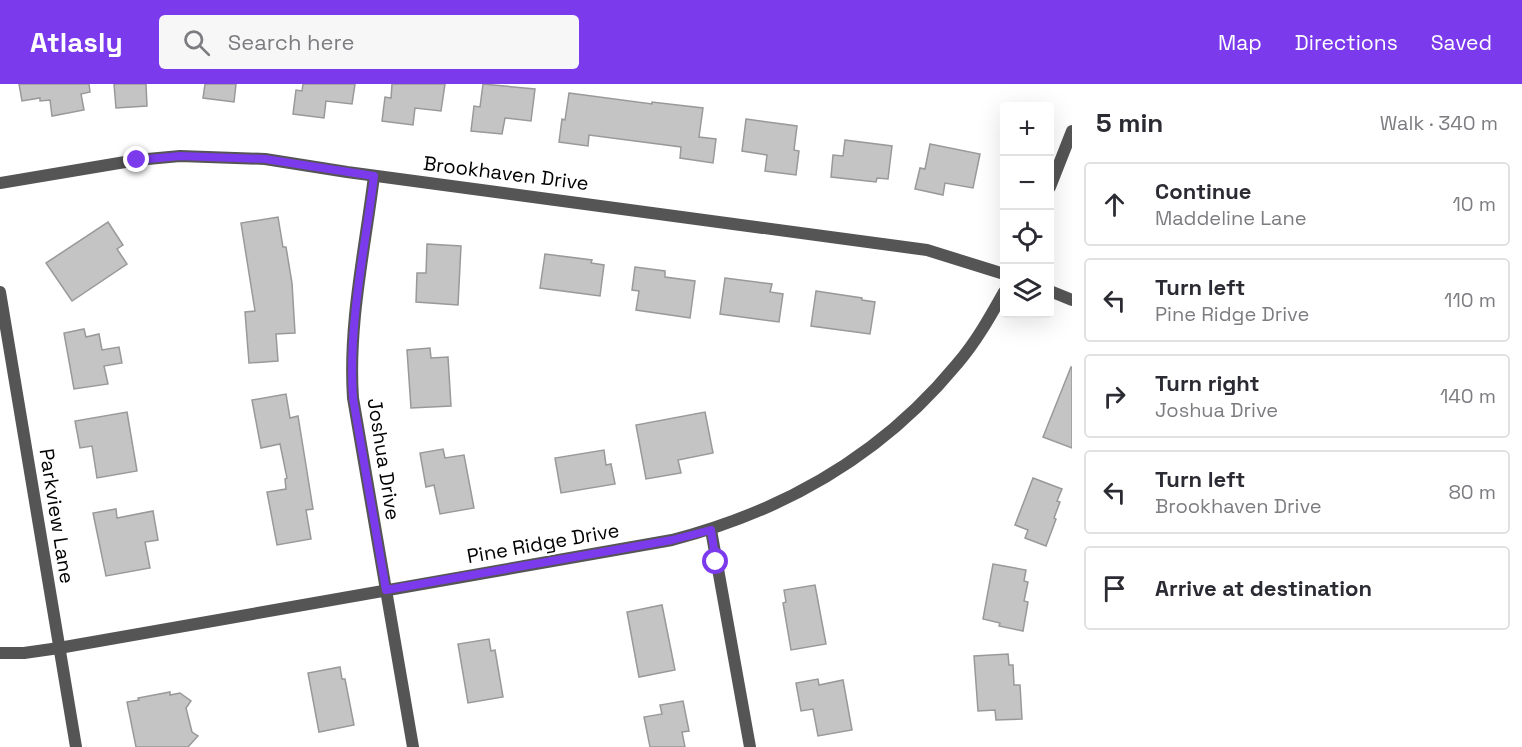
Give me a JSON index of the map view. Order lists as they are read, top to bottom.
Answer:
{
  "streets": {
    "street": [
      "Brookhaven Drive",
      "Joshua Drive",
      "Parkview Lane",
      "Pine Ridge Drive"
    ]
  },
  "crossings": [
    ["Brookhaven Drive", "Joshua Drive"],
    ["Joshua Drive", "Pine Ridge Drive"],
    ["Parkview Lane", "Pine Ridge Drive"]
  ],
  "page": {
    "header": "Atlasly",
    "search": "Search here",
    "nav": ["Map", "Directions", "Saved"],
    "heading": ["5 min", "Walk · 340 m"],
    "map_buttons": ["+", "−"],
    "list": [
      ["Continue", "Maddeline Lane", "10 m"],
      ["Turn left", "Pine Ridge Drive", "110 m"],
      ["Turn right", "Joshua Drive", "140 m"],
      ["Turn left", "Brookhaven Drive", "80 m"],
      "Arrive at destination"
    ]
  }
}
